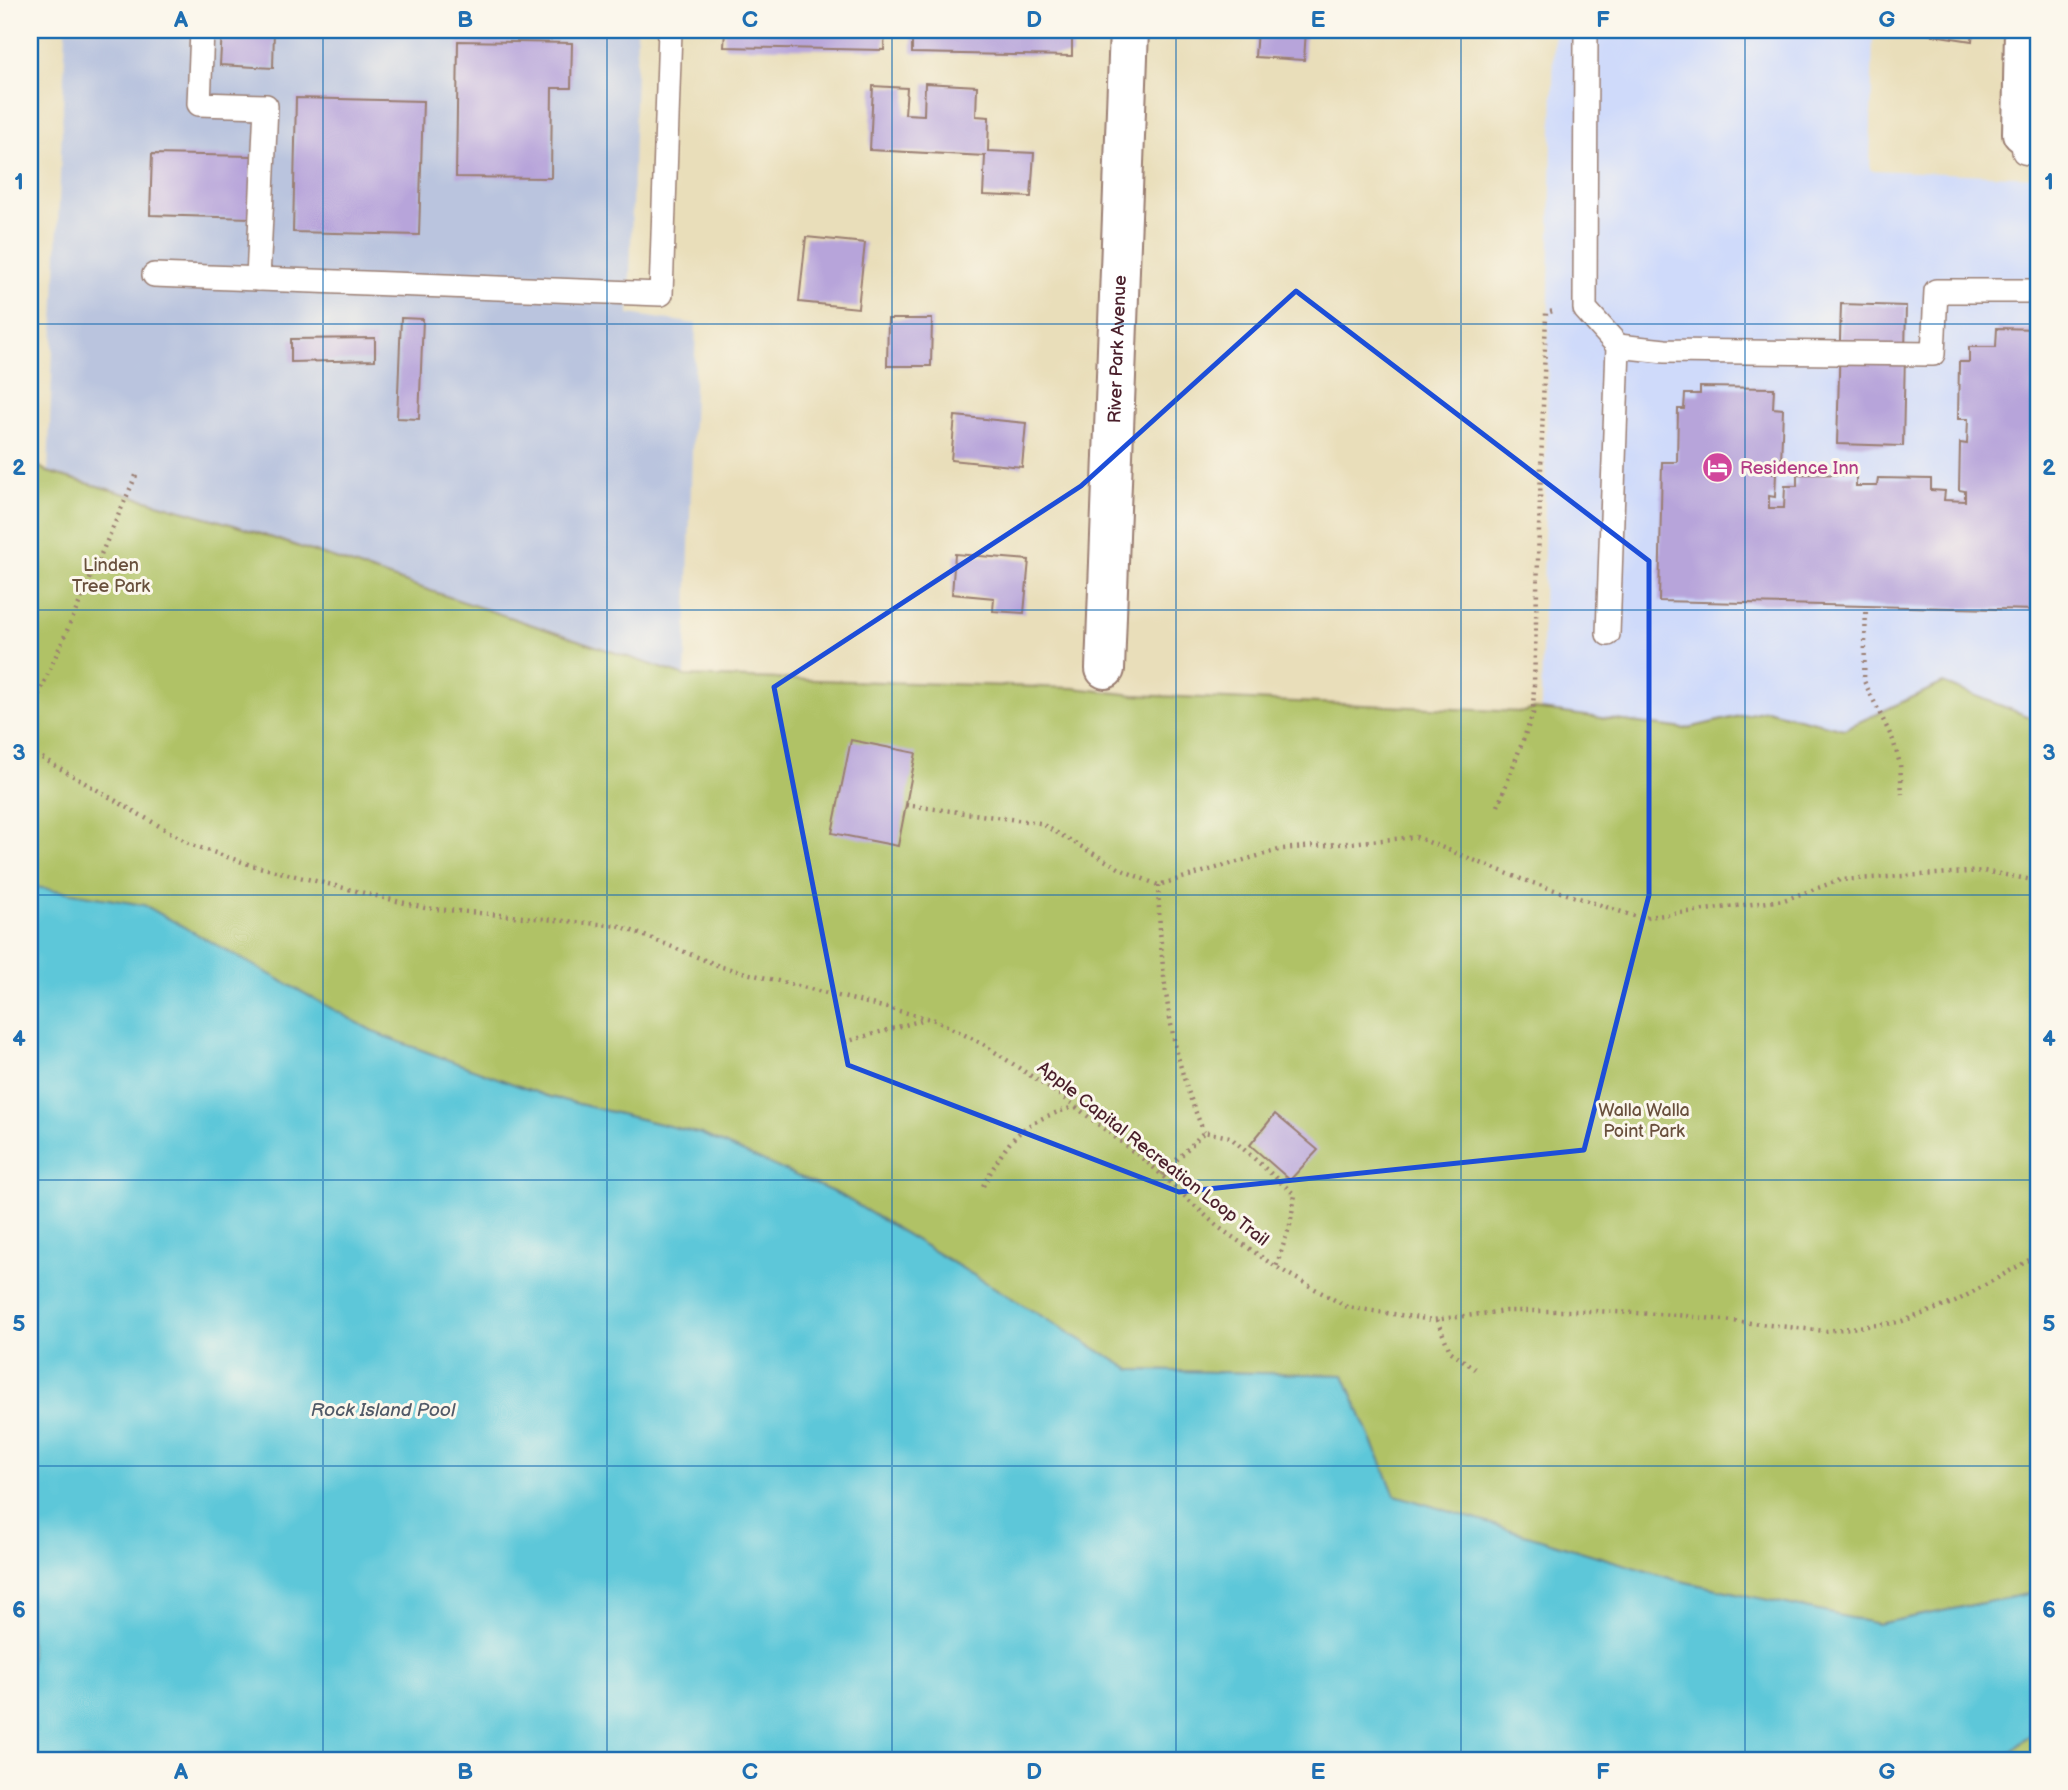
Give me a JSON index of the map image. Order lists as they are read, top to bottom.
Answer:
{
  "streets": {
    "street": ["River Park Avenue"],
    "path": ["Apple Capital Recreation Loop Trail"]
  },
  "water": ["Rock Island Pool"],
  "parks": ["Linden Tree Park", "Walla Walla Point Park"],
  "places": {
    "hotel": ["Residence Inn"]
  },
  "grid": {
    "columns": [
      "A",
      "B",
      "C",
      "D",
      "E",
      "F",
      "G"
    ],
    "rows": [
      "1",
      "2",
      "3",
      "4",
      "5",
      "6"
    ]
  }
}
